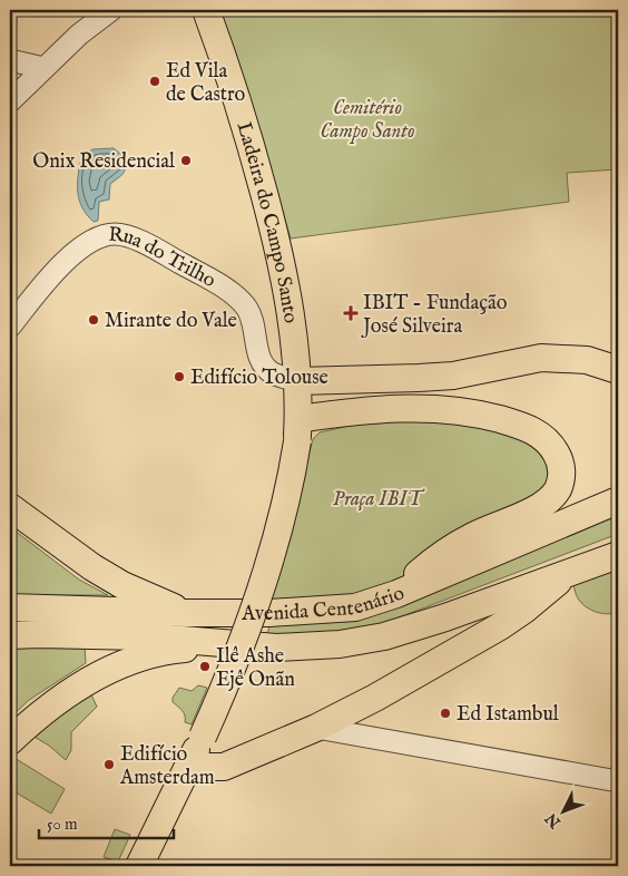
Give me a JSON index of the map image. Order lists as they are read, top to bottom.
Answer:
{
  "streets": {
    "main road": ["Ladeira do Campo Santo", "Avenida Centenário"],
    "street": ["Rua do Trilho"]
  },
  "crossings": [
    ["Ladeira do Campo Santo", "Rua do Trilho"]
  ],
  "parks": ["Cemitério Campo Santo", "Praça IBIT"],
  "places": {
    "other": [
      "Ed Vila de Castro",
      "Onix Residencial",
      "Mirante do Vale",
      "Edifício Tolouse",
      "Ilê Ashe Ejê Onãn",
      "Ed Istambul",
      "Edifício Amsterdam"
    ],
    "health": ["IBIT - Fundação José Silveira"]
  },
  "scale_bar": "50 m",
  "north": "bottom left"
}
